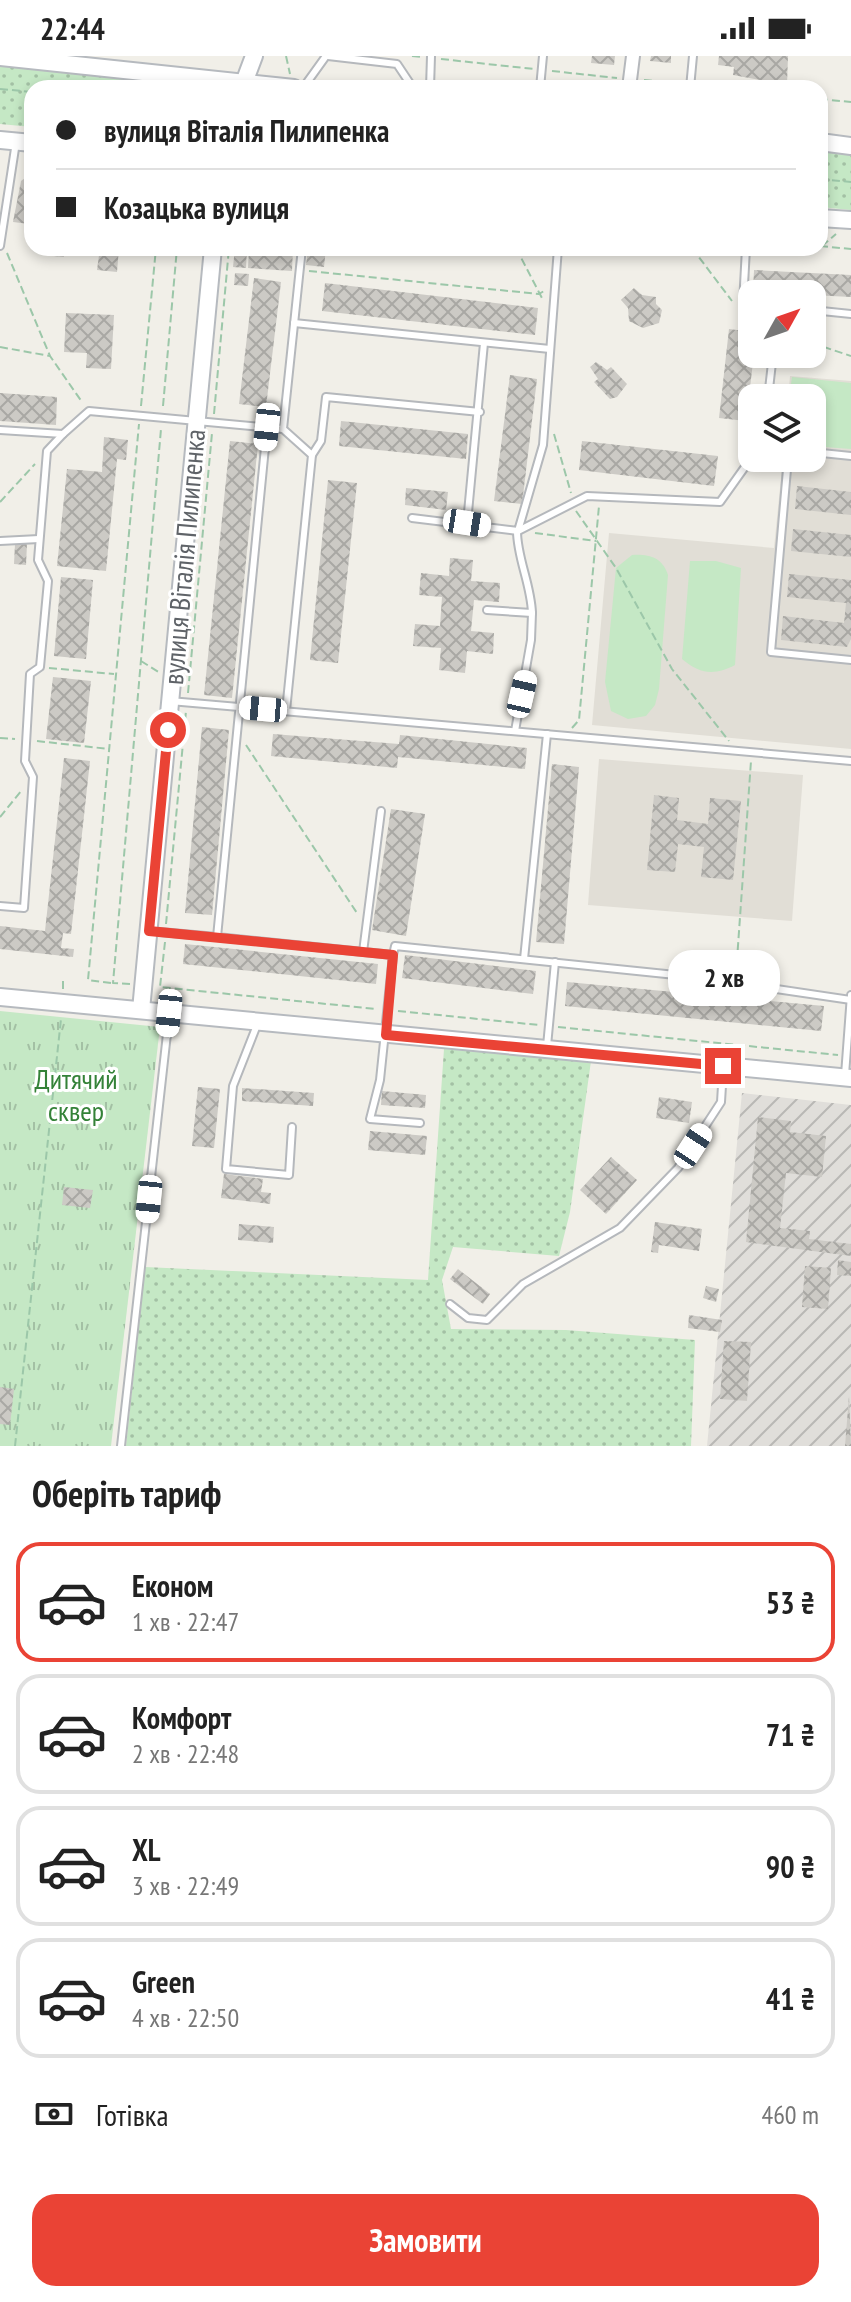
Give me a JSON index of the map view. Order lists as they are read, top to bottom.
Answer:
{
  "streets": {
    "street": ["вулиця Віталія Пилипенка"]
  },
  "parks": ["Дитячий сквер"],
  "north": "top right",
  "page": {
    "status": "22:44",
    "banner": ["вулиця Віталія Пилипенка", "Козацька вулиця"],
    "bubble": "2 хв",
    "heading": "Оберіть тариф",
    "list": [
      {
        "name": "Економ",
        "note": "1 хв · 22:47",
        "value": "53 ₴"
      },
      {
        "name": "Комфорт",
        "note": "2 хв · 22:48",
        "value": "71 ₴"
      },
      {
        "name": "XL",
        "note": "3 хв · 22:49",
        "value": "90 ₴"
      },
      {
        "name": "Green",
        "note": "4 хв · 22:50",
        "value": "41 ₴"
      }
    ],
    "pay": ["Готівка", "460 m"],
    "buttons": "Замовити"
  }
}
